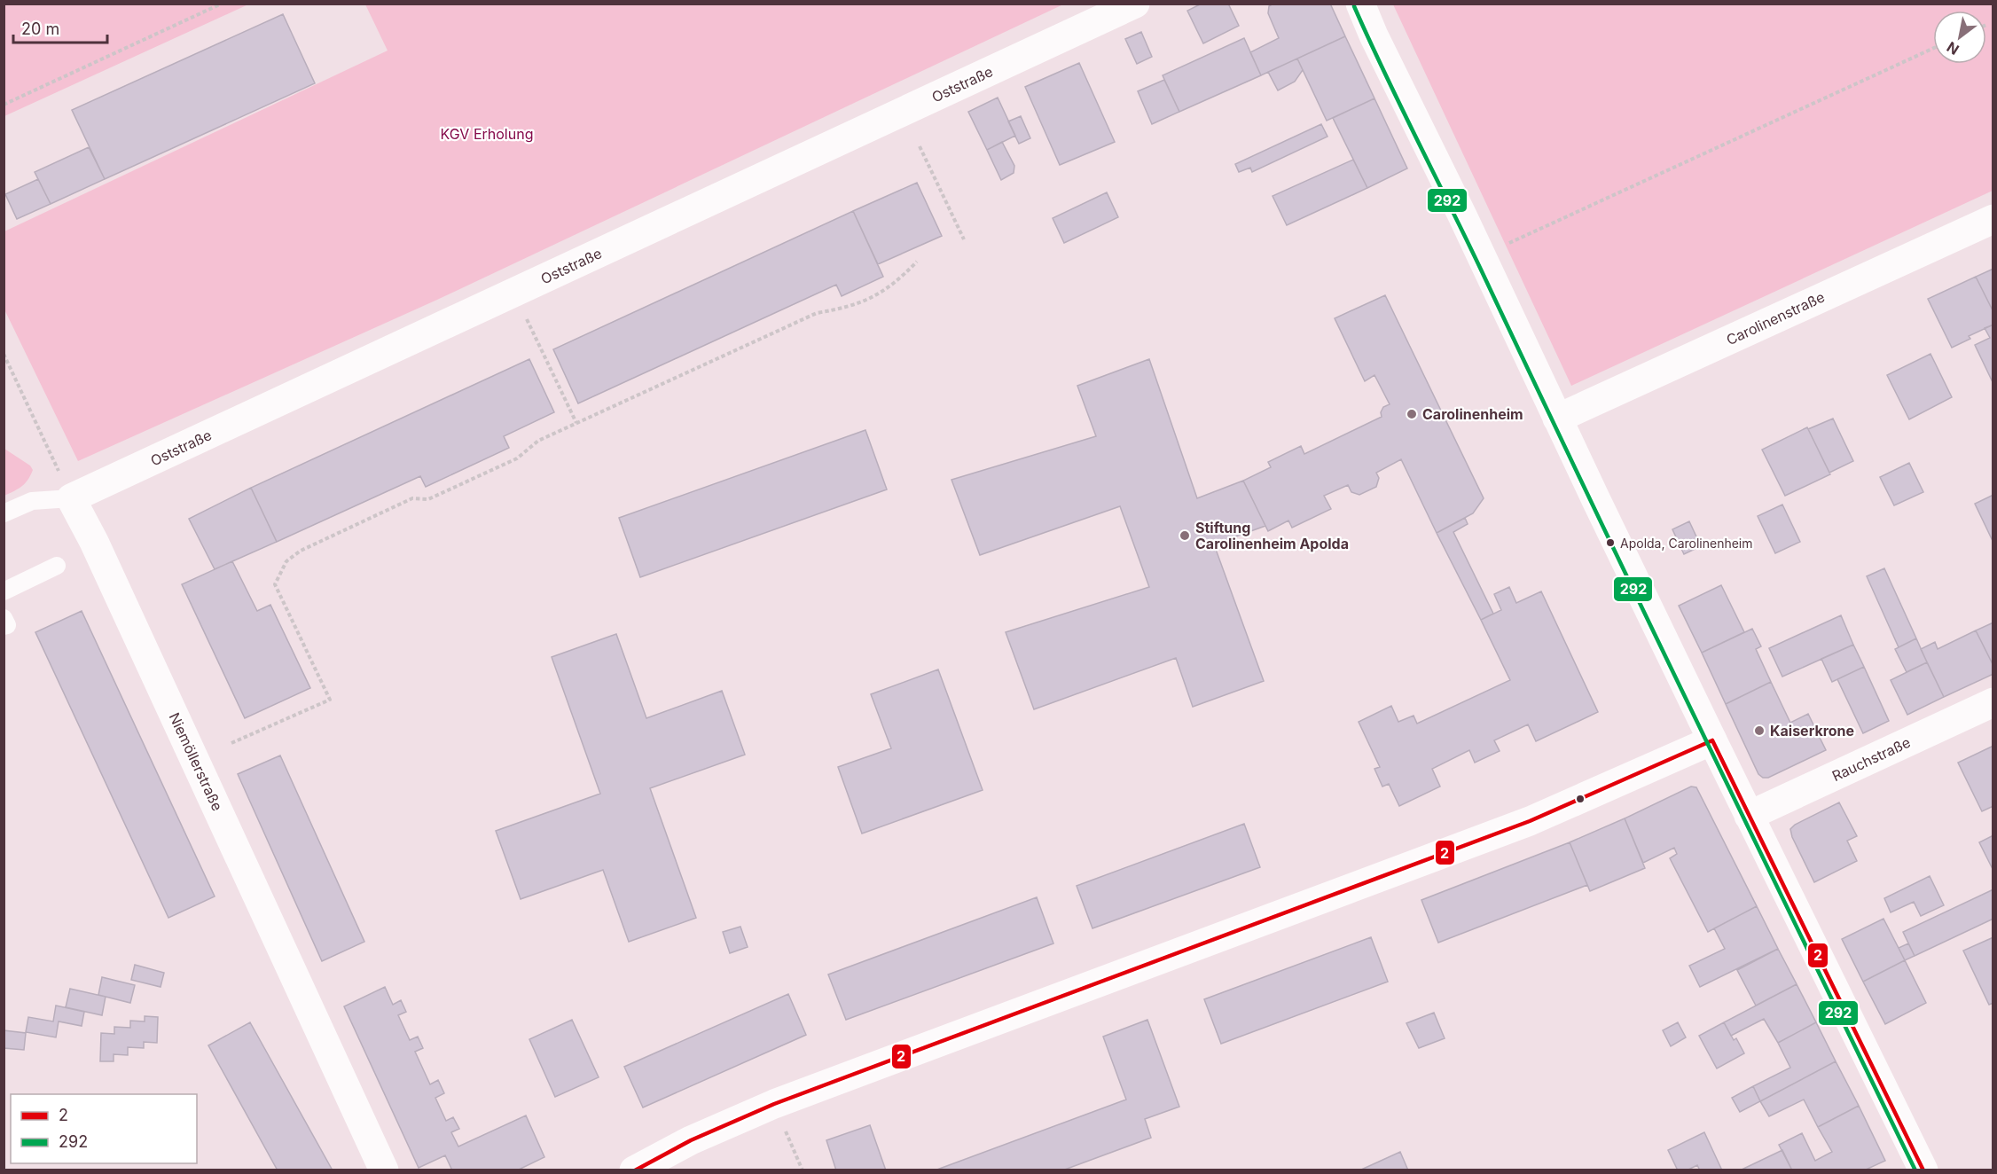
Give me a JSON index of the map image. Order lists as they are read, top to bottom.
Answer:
{
  "streets": {
    "street": [
      "Oststraße",
      "Carolinenstraße",
      "Rauchstraße",
      "Niemöllerstraße"
    ]
  },
  "crossings": [
    ["Oststraße", "Niemöllerstraße"]
  ],
  "parks": ["KGV Erholung"],
  "places": [
    "Carolinenheim",
    "Stiftung Carolinenheim Apolda",
    "Apolda, Carolinenheim",
    "Kaiserkrone"
  ],
  "lines": ["transit line 292", "transit line 2"],
  "legend": ["2", "292"],
  "scale_bar": "20 m",
  "north": "bottom left"
}
